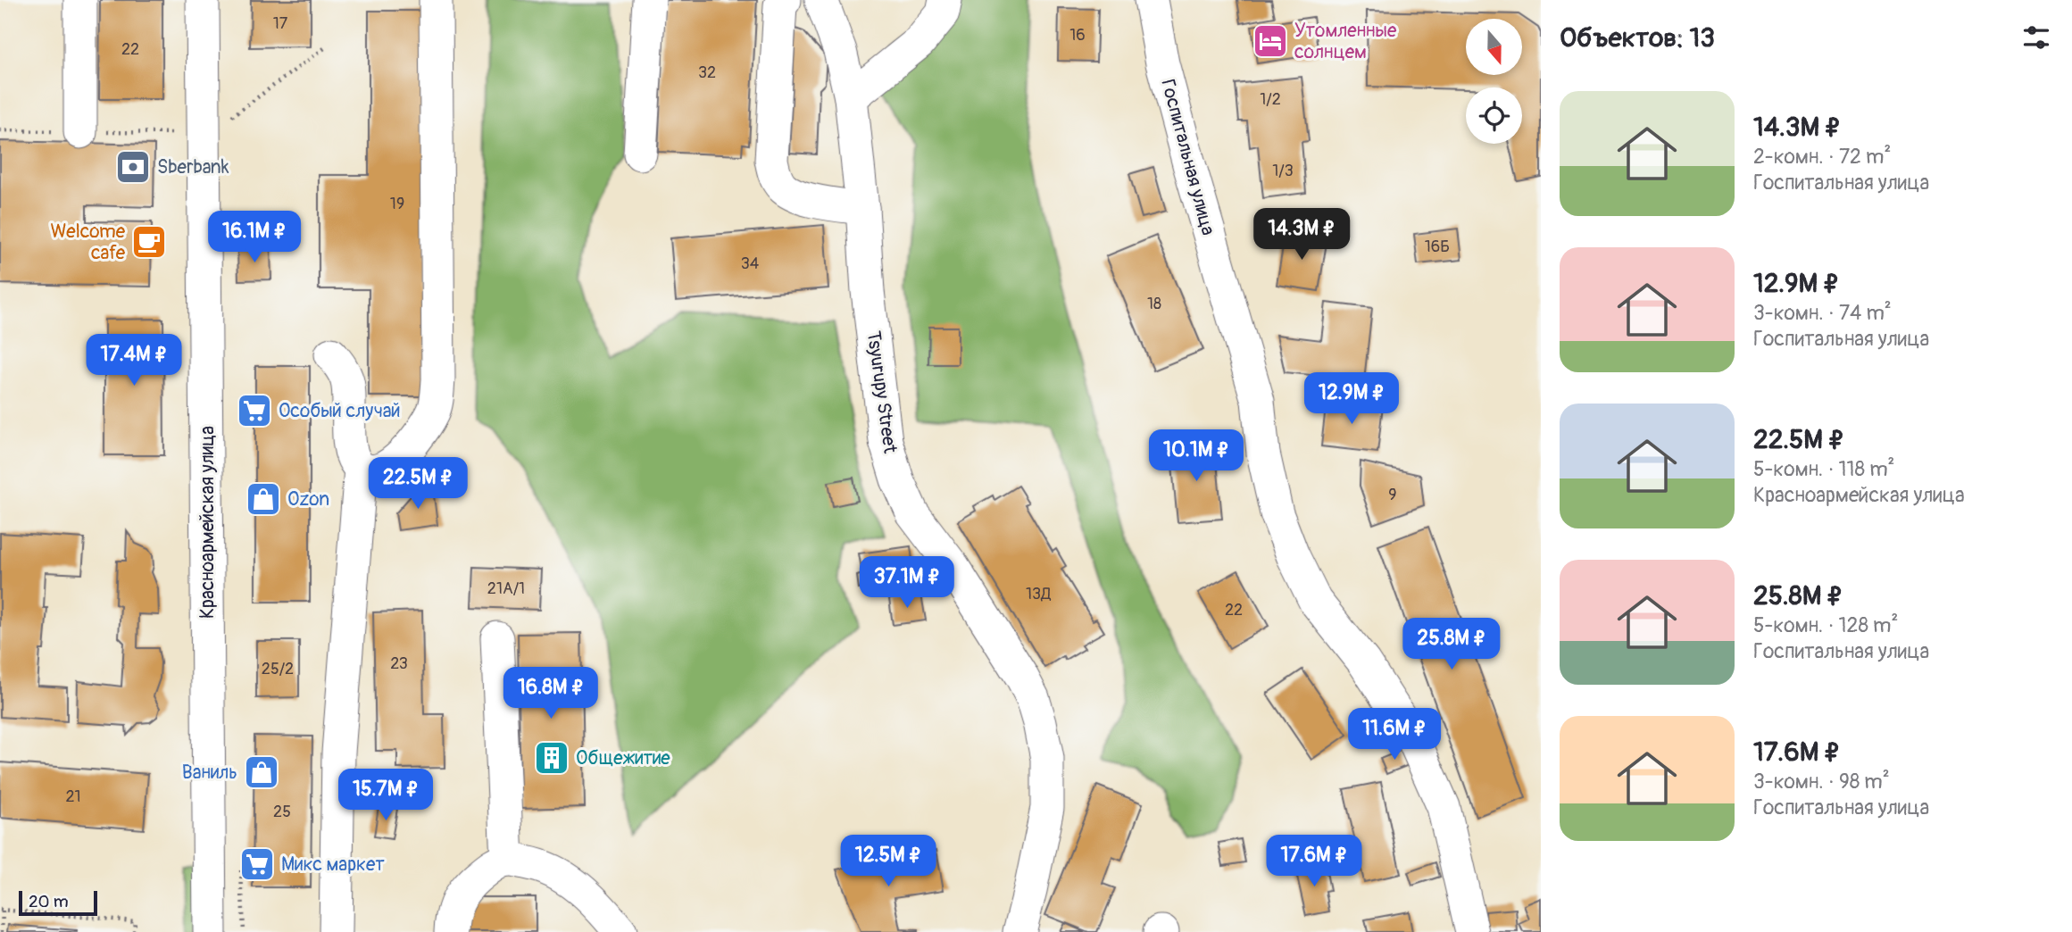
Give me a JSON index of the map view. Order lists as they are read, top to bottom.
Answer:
{
  "streets": {
    "street": ["Госпитальная улица", "Tsyurupy Street", "Красноармейская улица"]
  },
  "places": {
    "hotel": ["Утомленные солнцем"],
    "bank": ["Sberbank"],
    "cafe": ["Welcome cafe"],
    "supermarket": ["Особый случай", "Микс маркет"],
    "shop": ["Ozon", "Ваниль"],
    "building": ["Общежитие"]
  },
  "house_numbers": [
    "17",
    "16",
    "22",
    "32",
    "1/2",
    "1/3",
    "19",
    "16Б",
    "34",
    "18",
    "9",
    "21А/1",
    "13Д",
    "22",
    "23",
    "25/2",
    "21",
    "25"
  ],
  "scale_bar": "20 m",
  "north": "bottom",
  "page": {
    "heading": "Объектов: 13",
    "list": [
      {
        "name": "14.3M ₽",
        "note": "2-комн. · 72 m² · Госпитальная улица"
      },
      {
        "name": "12.9M ₽",
        "note": "3-комн. · 74 m² · Госпитальная улица"
      },
      {
        "name": "22.5M ₽",
        "note": "5-комн. · 118 m² · Красноармейская улица"
      },
      {
        "name": "25.8M ₽",
        "note": "5-комн. · 128 m² · Госпитальная улица"
      },
      {
        "name": "17.6M ₽",
        "note": "3-комн. · 98 m² · Госпитальная улица"
      }
    ],
    "price": [
      "14.3M ₽",
      "16.1M ₽",
      "17.4M ₽",
      "12.9M ₽",
      "10.1M ₽",
      "22.5M ₽",
      "37.1M ₽",
      "25.8M ₽",
      "16.8M ₽",
      "11.6M ₽",
      "15.7M ₽",
      "12.5M ₽",
      "17.6M ₽"
    ],
    "scale": "20 m"
  }
}
